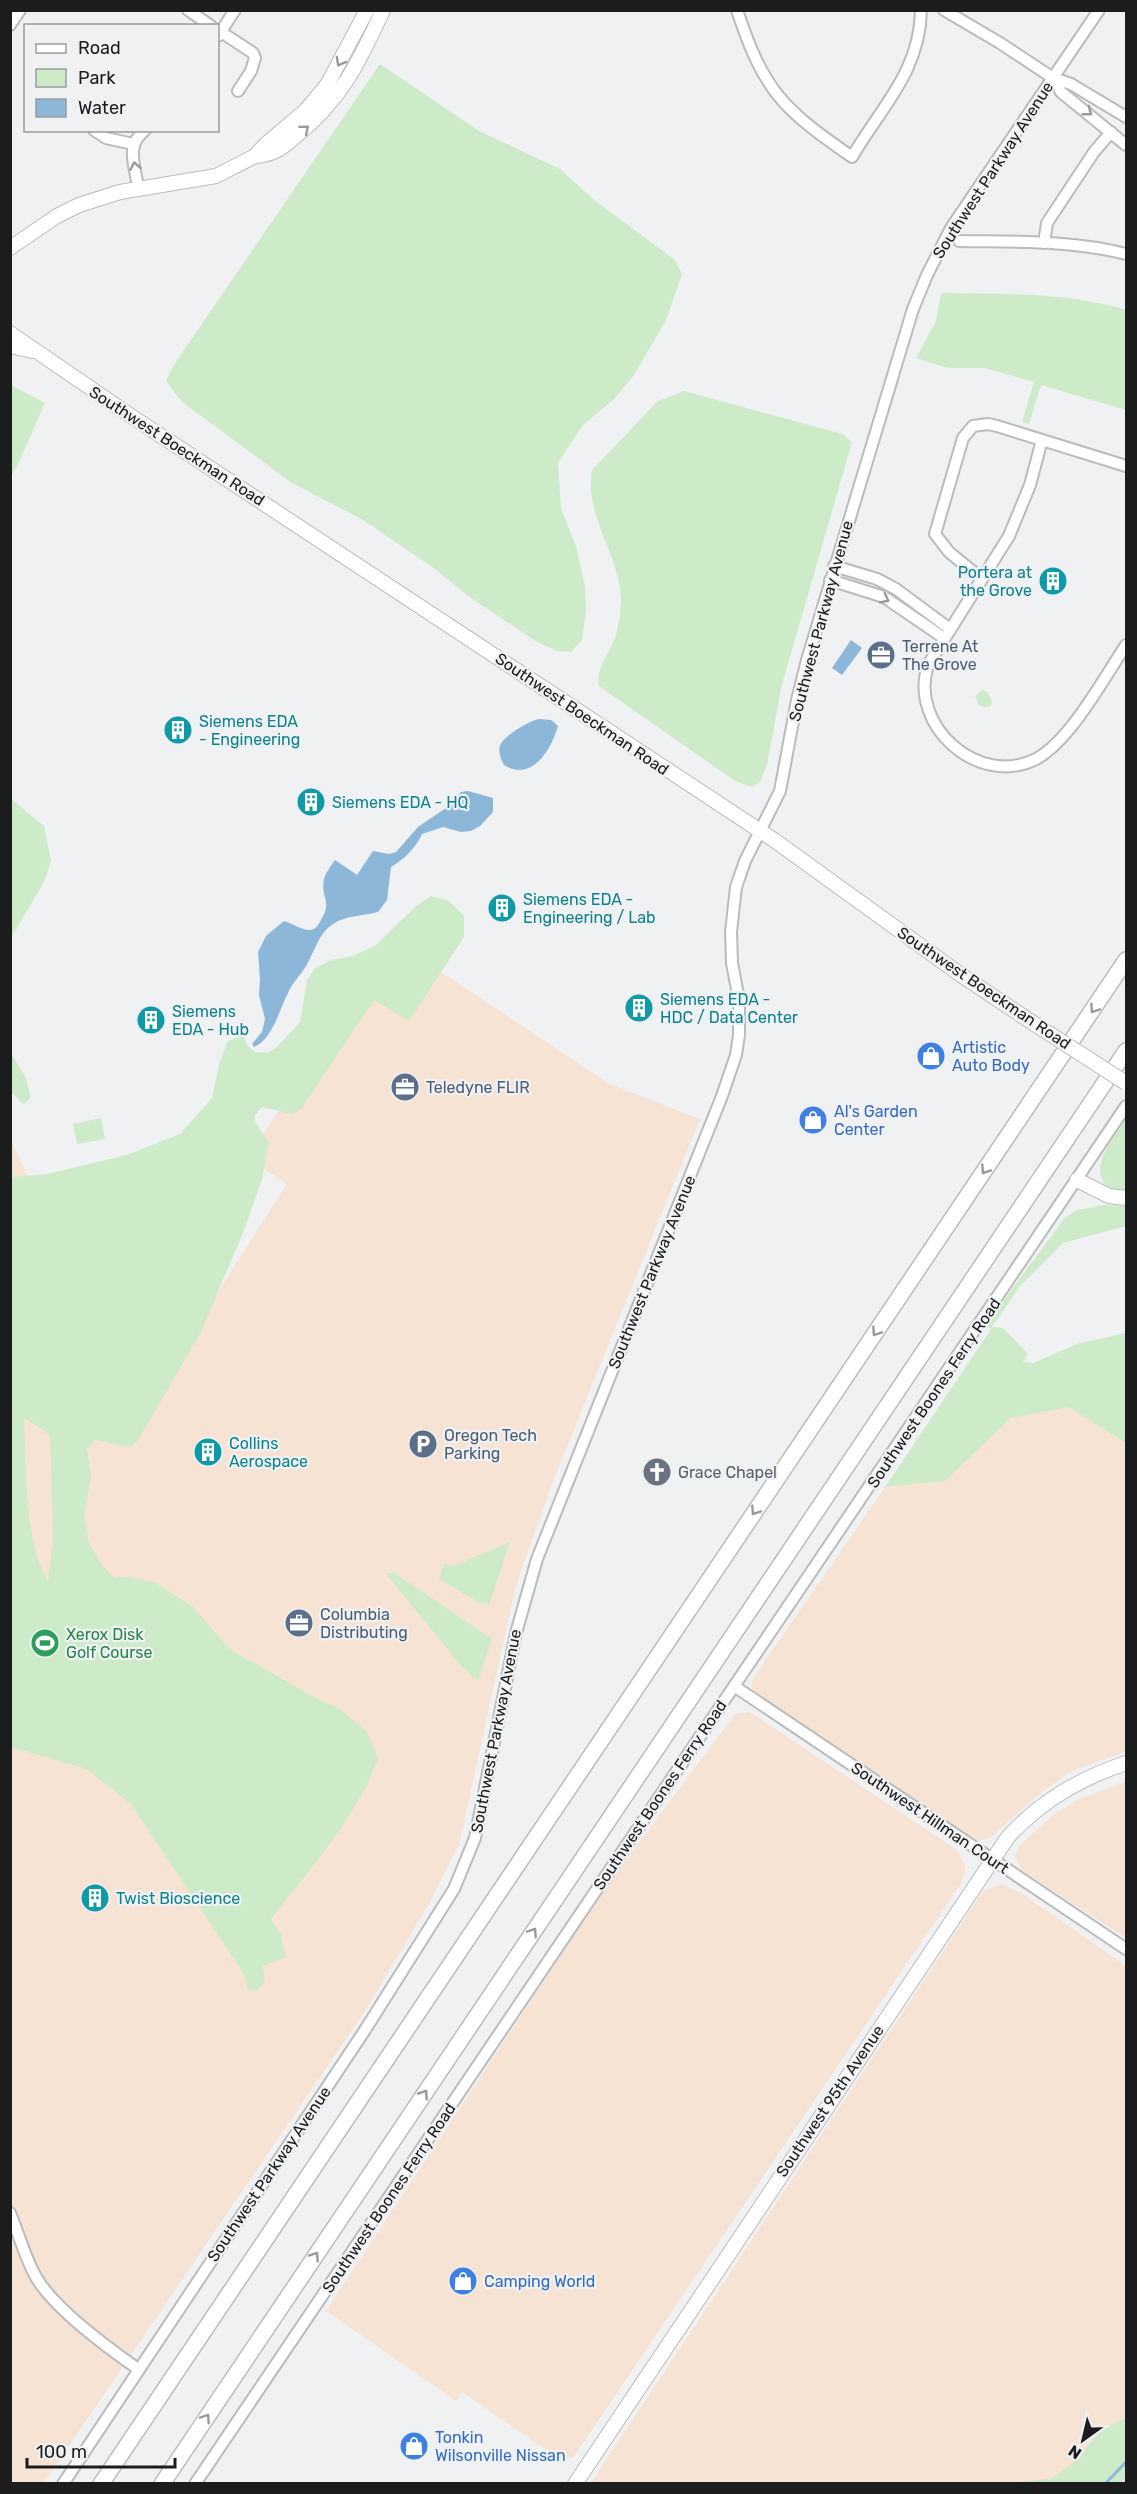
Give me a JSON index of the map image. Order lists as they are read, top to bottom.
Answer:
{
  "streets": {
    "main road": ["Southwest Boeckman Road", "Southwest 95th Avenue"],
    "street": ["Southwest Parkway Avenue", "Southwest Boones Ferry Road", "Southwest Hillman Court"]
  },
  "crossings": [
    ["Southwest Parkway Avenue", "Southwest Boeckman Road"],
    ["Southwest Boones Ferry Road", "Southwest Hillman Court"],
    ["Southwest Hillman Court", "Southwest 95th Avenue"]
  ],
  "places": {
    "building": [
      "Portera at the Grove",
      "Siemens EDA - Engineering",
      "Siemens EDA - HQ",
      "Siemens EDA - Engineering / Lab",
      "Siemens EDA - HDC / Data Center",
      "Siemens EDA - Hub",
      "Collins Aerospace",
      "Twist Bioscience"
    ],
    "office": ["Terrene At The Grove", "Teledyne FLIR", "Columbia Distributing"],
    "shop": [
      "Artistic Auto Body",
      "Al's Garden Center",
      "Camping World",
      "Tonkin Wilsonville Nissan"
    ],
    "parking": ["Oregon Tech Parking"],
    "church": ["Grace Chapel"],
    "sports": ["Xerox Disk Golf Course"]
  },
  "legend": ["Road", "Park", "Water"],
  "scale_bar": "100 m",
  "north": "bottom left"
}
